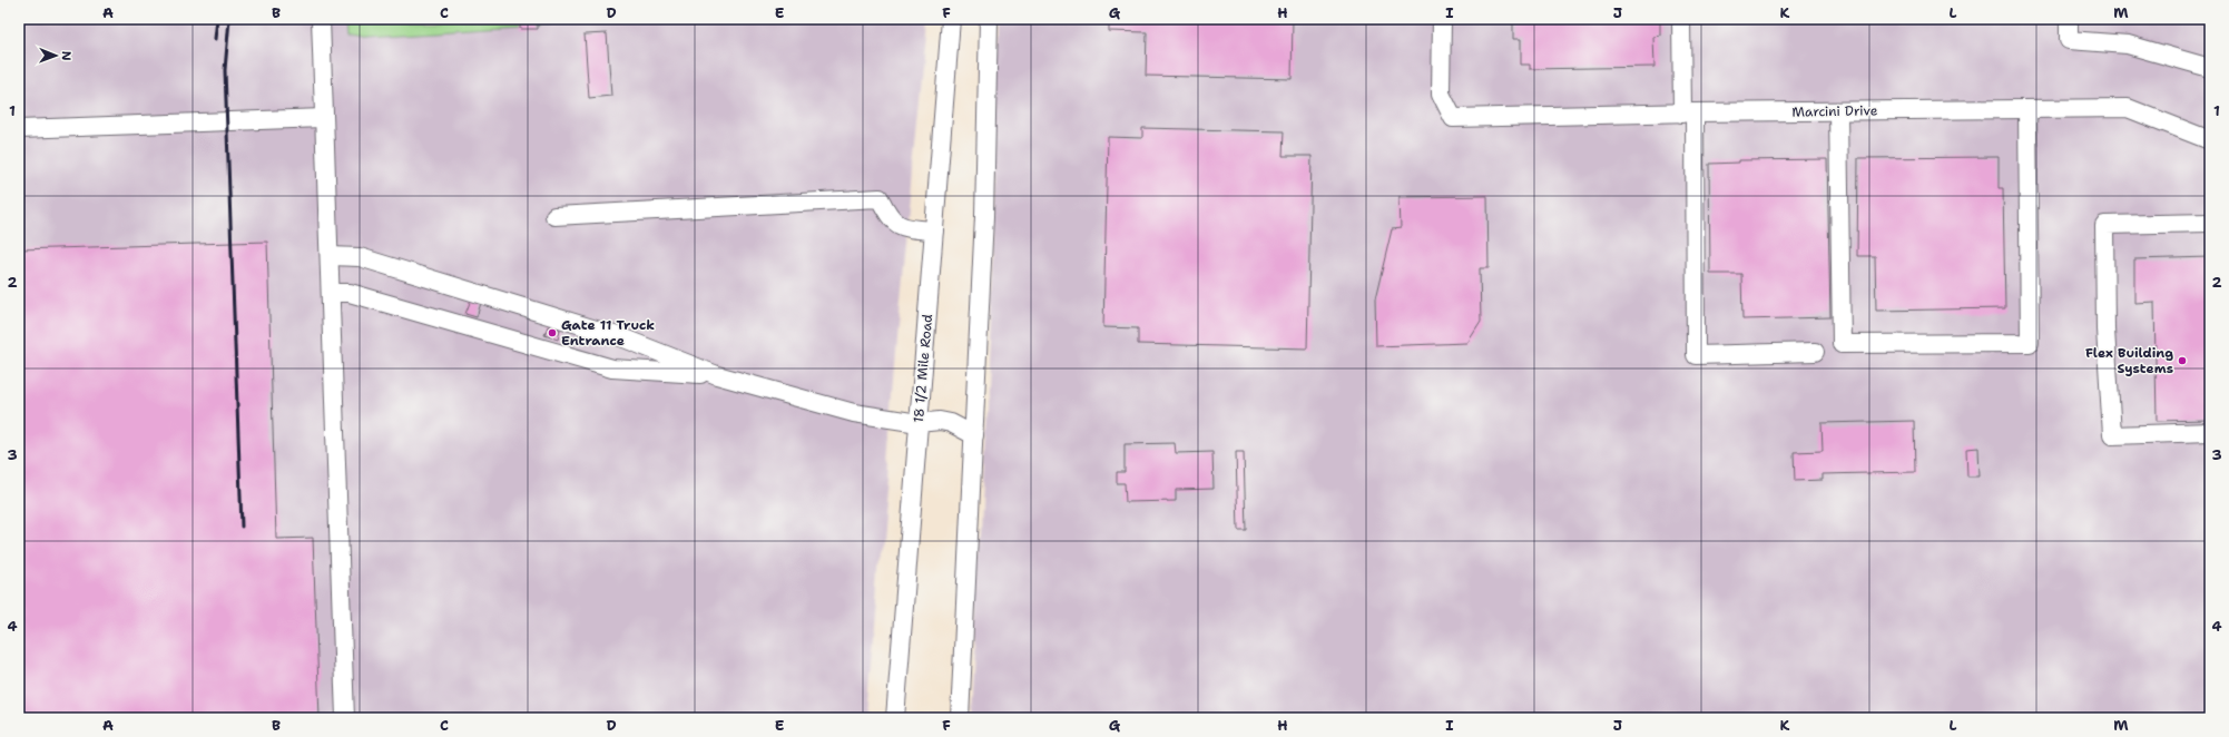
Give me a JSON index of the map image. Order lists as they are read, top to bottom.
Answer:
{
  "streets": {
    "street": ["Marcini Drive", "18 1/2 Mile Road"]
  },
  "places": ["Gate 11 Truck Entrance", "Flex Building Systems"],
  "north": "right",
  "grid": {
    "columns": [
      "A",
      "B",
      "C",
      "D",
      "E",
      "F",
      "G",
      "H",
      "I",
      "J",
      "K",
      "L",
      "M"
    ],
    "rows": [
      "1",
      "2",
      "3",
      "4"
    ]
  }
}
